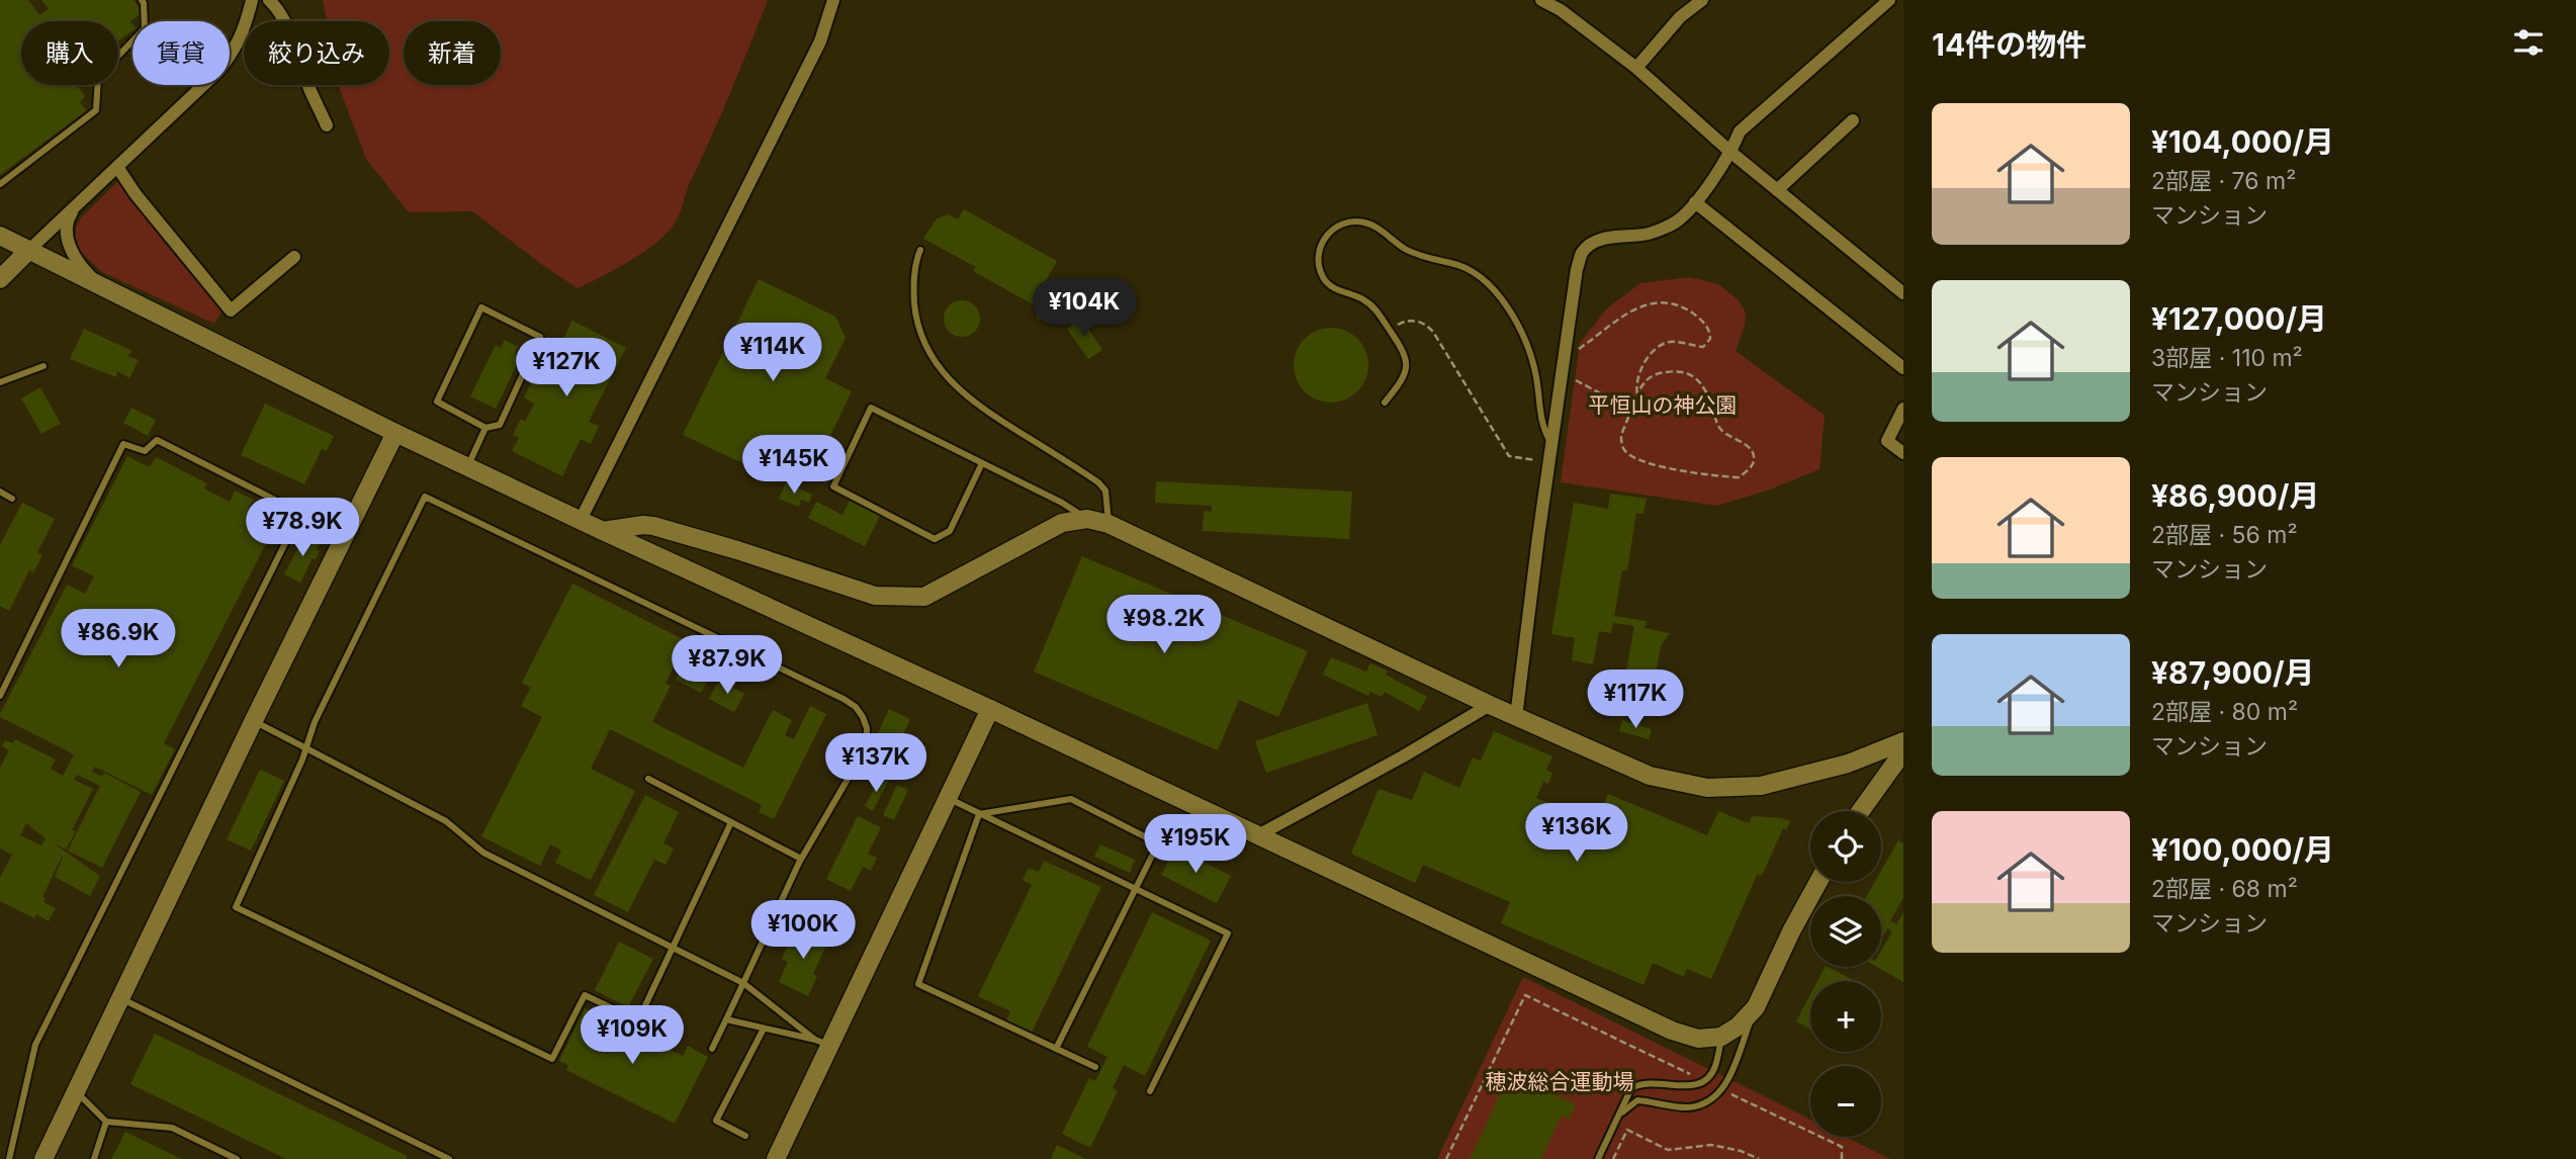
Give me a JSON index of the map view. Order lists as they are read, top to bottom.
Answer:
{
  "parks": ["平恒山の神公園", "穂波総合運動場"],
  "page": {
    "heading": "14件の物件",
    "chip": [
      "購入",
      "賃貸",
      "絞り込み",
      "新着"
    ],
    "list": [
      {
        "name": "¥104,000/月",
        "note": "2部屋 · 76 m² · マンション"
      },
      {
        "name": "¥127,000/月",
        "note": "3部屋 · 110 m² · マンション"
      },
      {
        "name": "¥86,900/月",
        "note": "2部屋 · 56 m² · マンション"
      },
      {
        "name": "¥87,900/月",
        "note": "2部屋 · 80 m² · マンション"
      },
      {
        "name": "¥100,000/月",
        "note": "2部屋 · 68 m² · マンション"
      }
    ],
    "price": [
      "¥104K",
      "¥114K",
      "¥127K",
      "¥145K",
      "¥78.9K",
      "¥98.2K",
      "¥86.9K",
      "¥87.9K",
      "¥117K",
      "¥137K",
      "¥136K",
      "¥195K",
      "¥100K",
      "¥109K"
    ],
    "map_buttons": ["+", "−"]
  }
}
